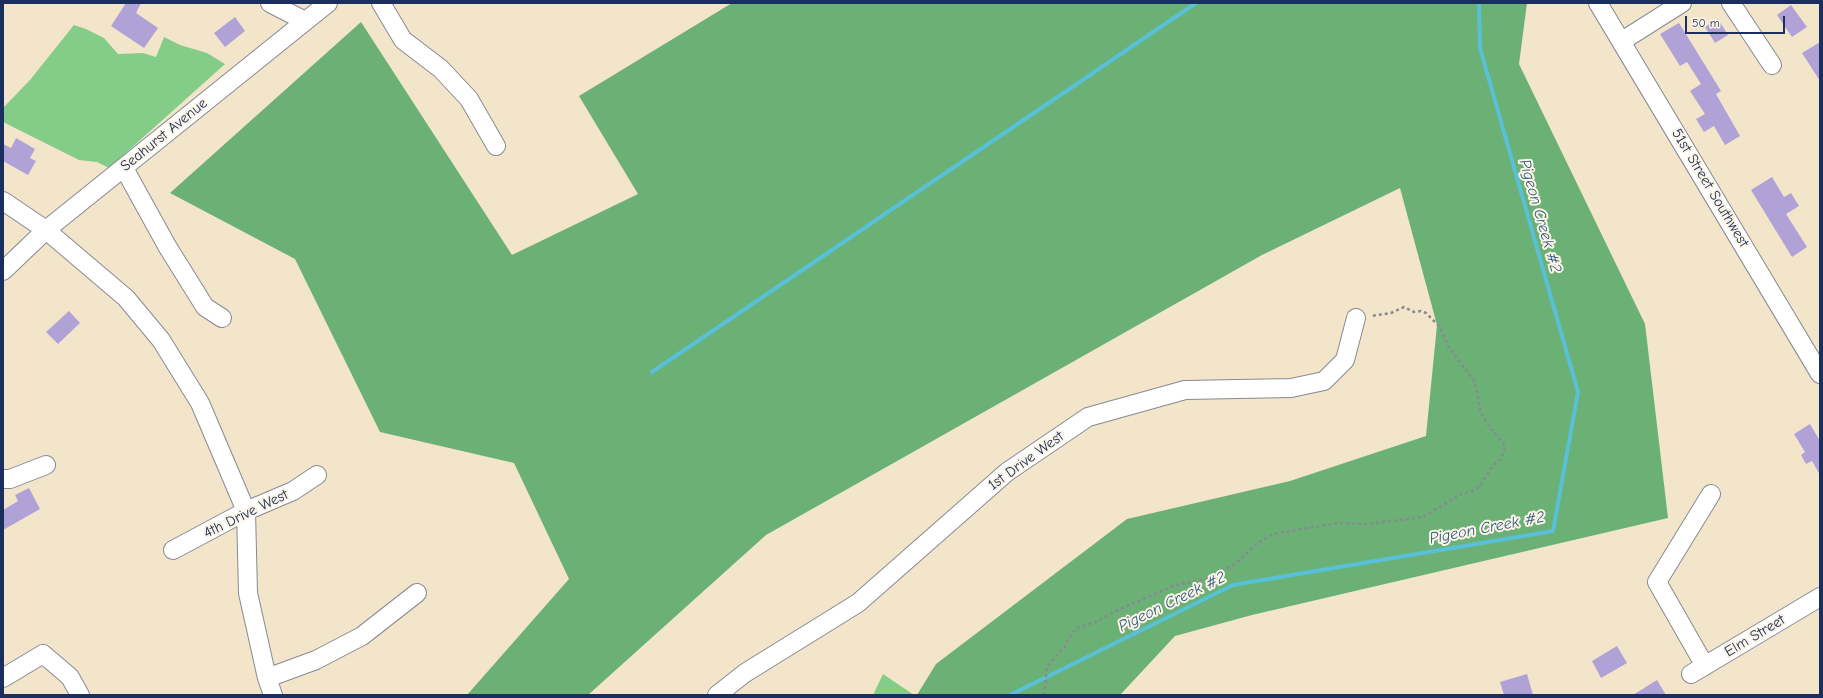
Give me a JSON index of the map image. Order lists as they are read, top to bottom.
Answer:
{
  "streets": {
    "street": [
      "Seahurst Avenue",
      "51st Street Southwest",
      "1st Drive West",
      "4th Drive West",
      "Elm Street"
    ]
  },
  "water": ["Pigeon Creek #2"],
  "scale_bar": "50 m"
}
